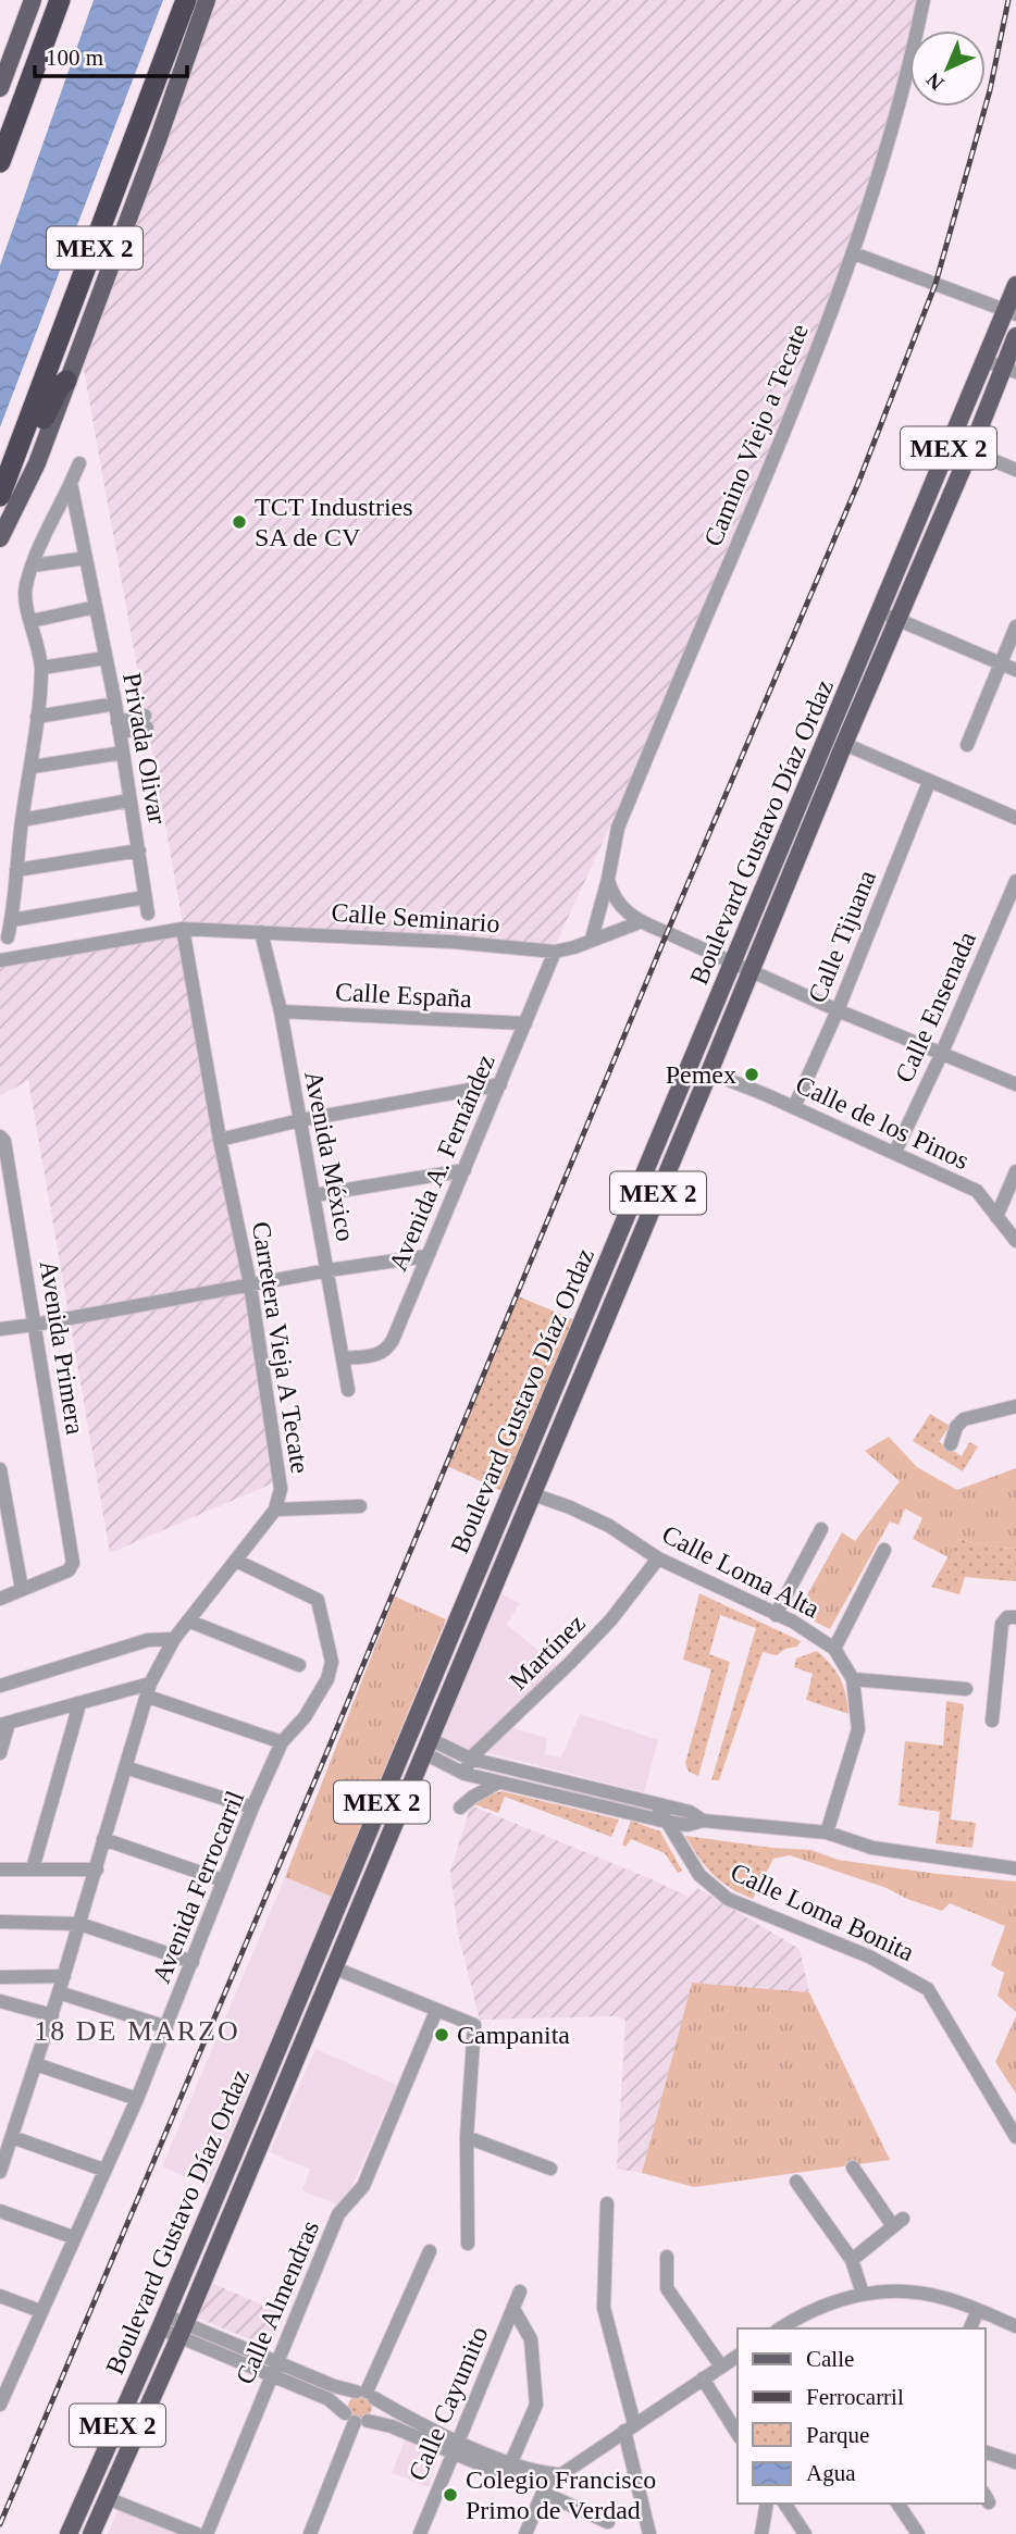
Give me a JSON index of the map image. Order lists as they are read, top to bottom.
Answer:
{
  "streets": {
    "highway": ["MEX 2"],
    "main road": ["Boulevard Gustavo Díaz Ordaz"],
    "street": [
      "Camino Viejo a Tecate",
      "Privada Olivar",
      "Calle Seminario",
      "Calle Tijuana",
      "Calle España",
      "Calle Ensenada",
      "Calle de los Pinos",
      "Avenida México",
      "Avenida A. Fernández",
      "Avenida Primera",
      "Carretera Vieja A Tecate",
      "Calle Loma Alta",
      "Martínez",
      "Avenida Ferrocarril",
      "Calle Loma Bonita",
      "Calle Almendras",
      "Calle Cayumito"
    ]
  },
  "crossings": [
    ["Camino Viejo a Tecate", "Calle Seminario"],
    ["Boulevard Gustavo Díaz Ordaz", "Calle de los Pinos"],
    ["Boulevard Gustavo Díaz Ordaz", "Calle Loma Alta"],
    ["Calle Seminario", "Avenida México"],
    ["Calle Seminario", "Avenida A. Fernández"],
    ["Calle Seminario", "Carretera Vieja A Tecate"],
    ["Calle Tijuana", "Calle de los Pinos"],
    ["Calle España", "Avenida México"],
    ["Calle España", "Avenida A. Fernández"],
    ["Calle Ensenada", "Calle de los Pinos"],
    ["Avenida México", "Avenida A. Fernández"],
    ["Carretera Vieja A Tecate", "Avenida Ferrocarril"],
    ["Calle Loma Alta", "Martínez"]
  ],
  "districts": ["18 DE MARZO"],
  "places": [
    "TCT Industries SA de CV",
    "Pemex",
    "Campanita",
    "Colegio Francisco Primo de Verdad"
  ],
  "legend": [
    "Calle",
    "Ferrocarril",
    "Parque",
    "Agua"
  ],
  "scale_bar": "100 m",
  "north": "bottom left"
}
